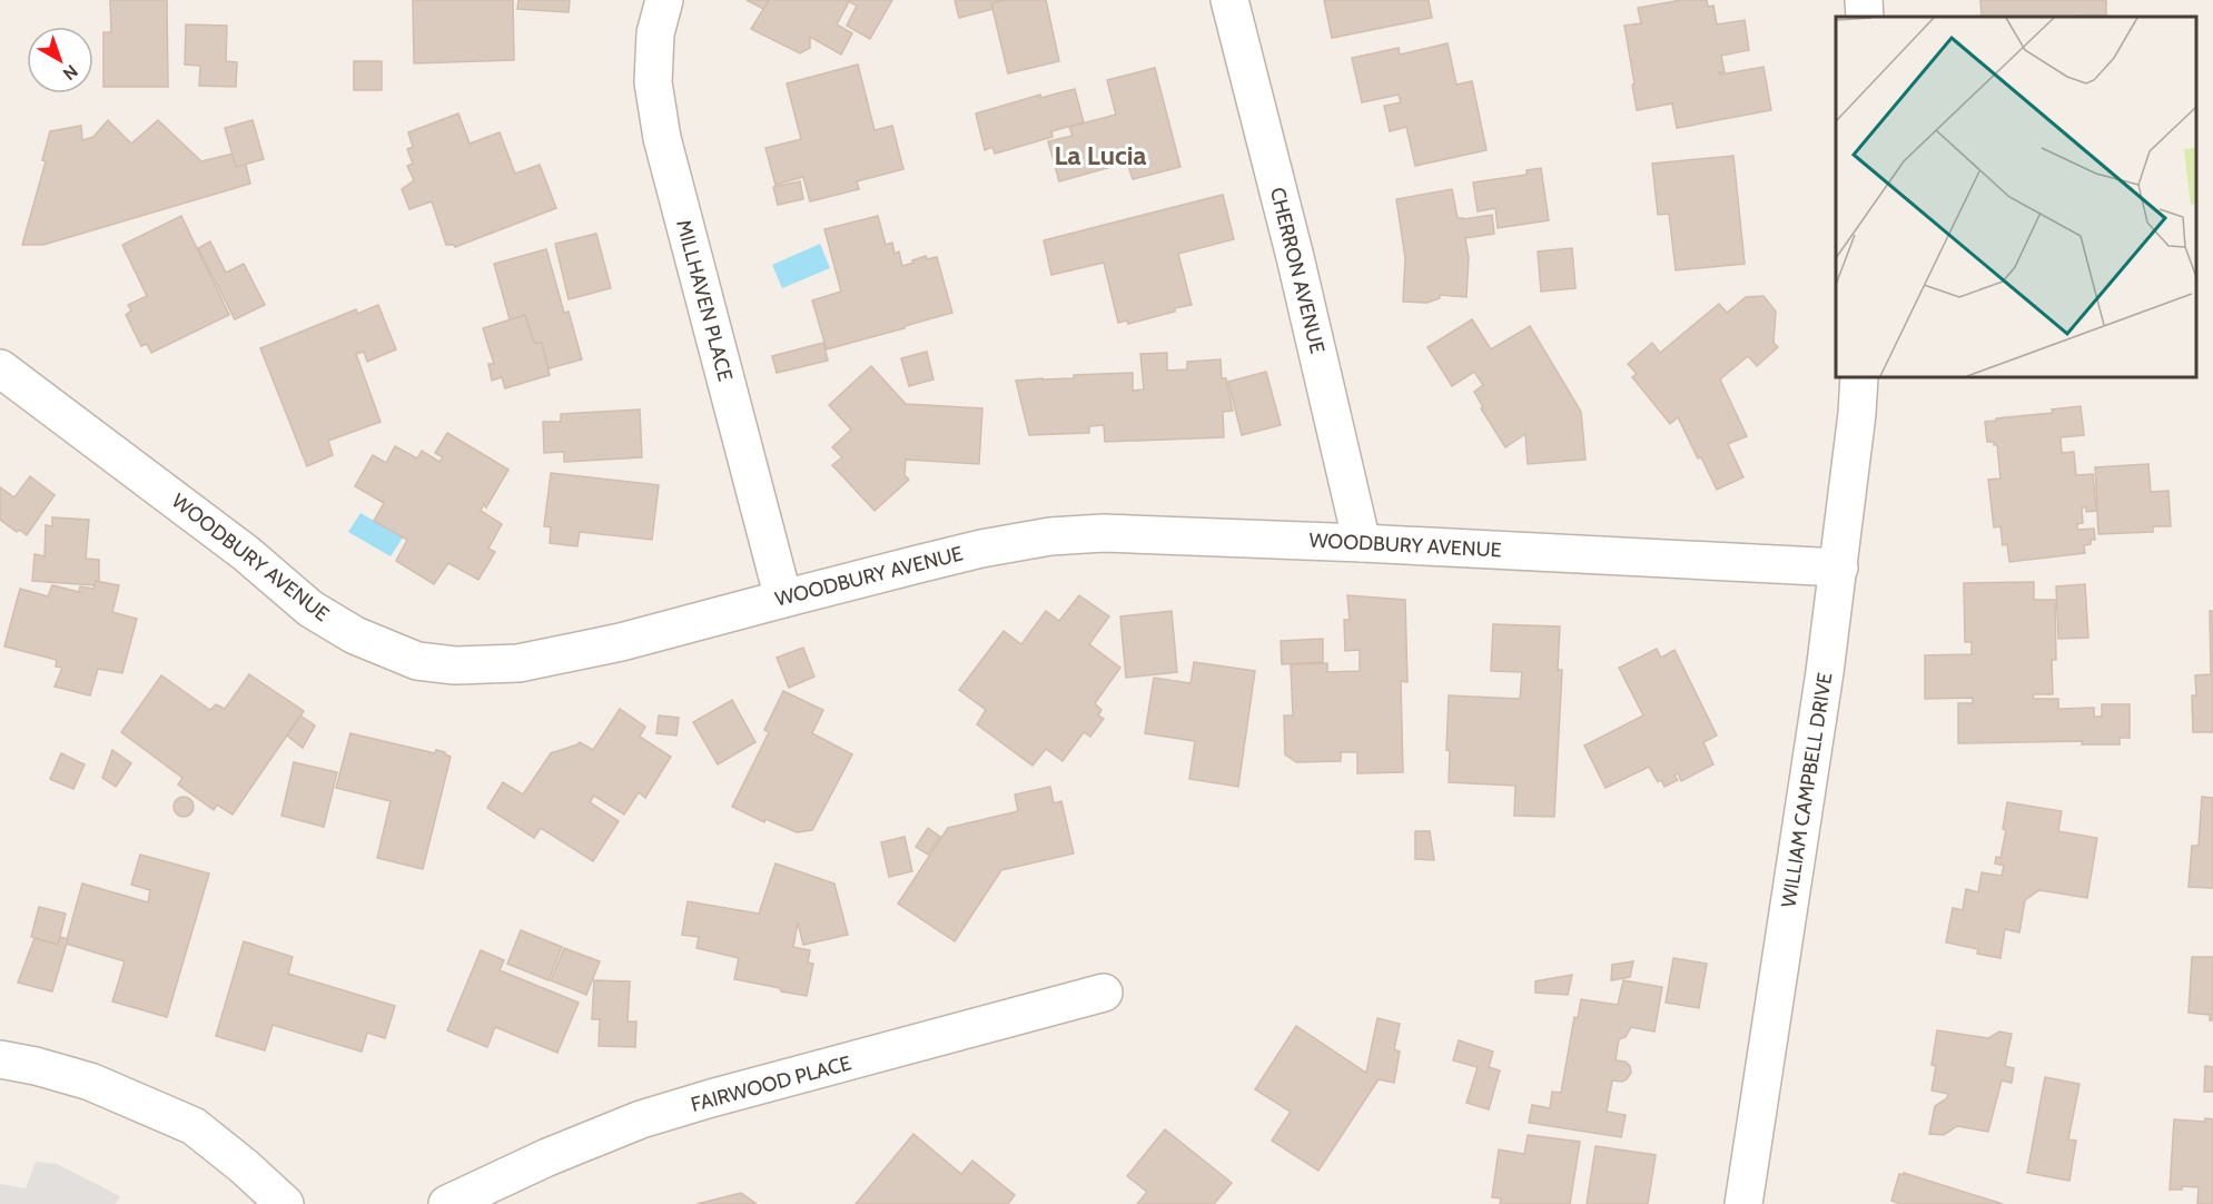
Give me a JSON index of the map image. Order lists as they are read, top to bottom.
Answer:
{
  "streets": {
    "street": [
      "CHERRON AVENUE",
      "MILLHAVEN PLACE",
      "WOODBURY AVENUE",
      "WILLIAM CAMPBELL DRIVE",
      "FAIRWOOD PLACE"
    ]
  },
  "crossings": [
    ["CHERRON AVENUE", "WOODBURY AVENUE"],
    ["MILLHAVEN PLACE", "WOODBURY AVENUE"],
    ["WOODBURY AVENUE", "WILLIAM CAMPBELL DRIVE"]
  ],
  "districts": ["La Lucia"],
  "north": "bottom right"
}
